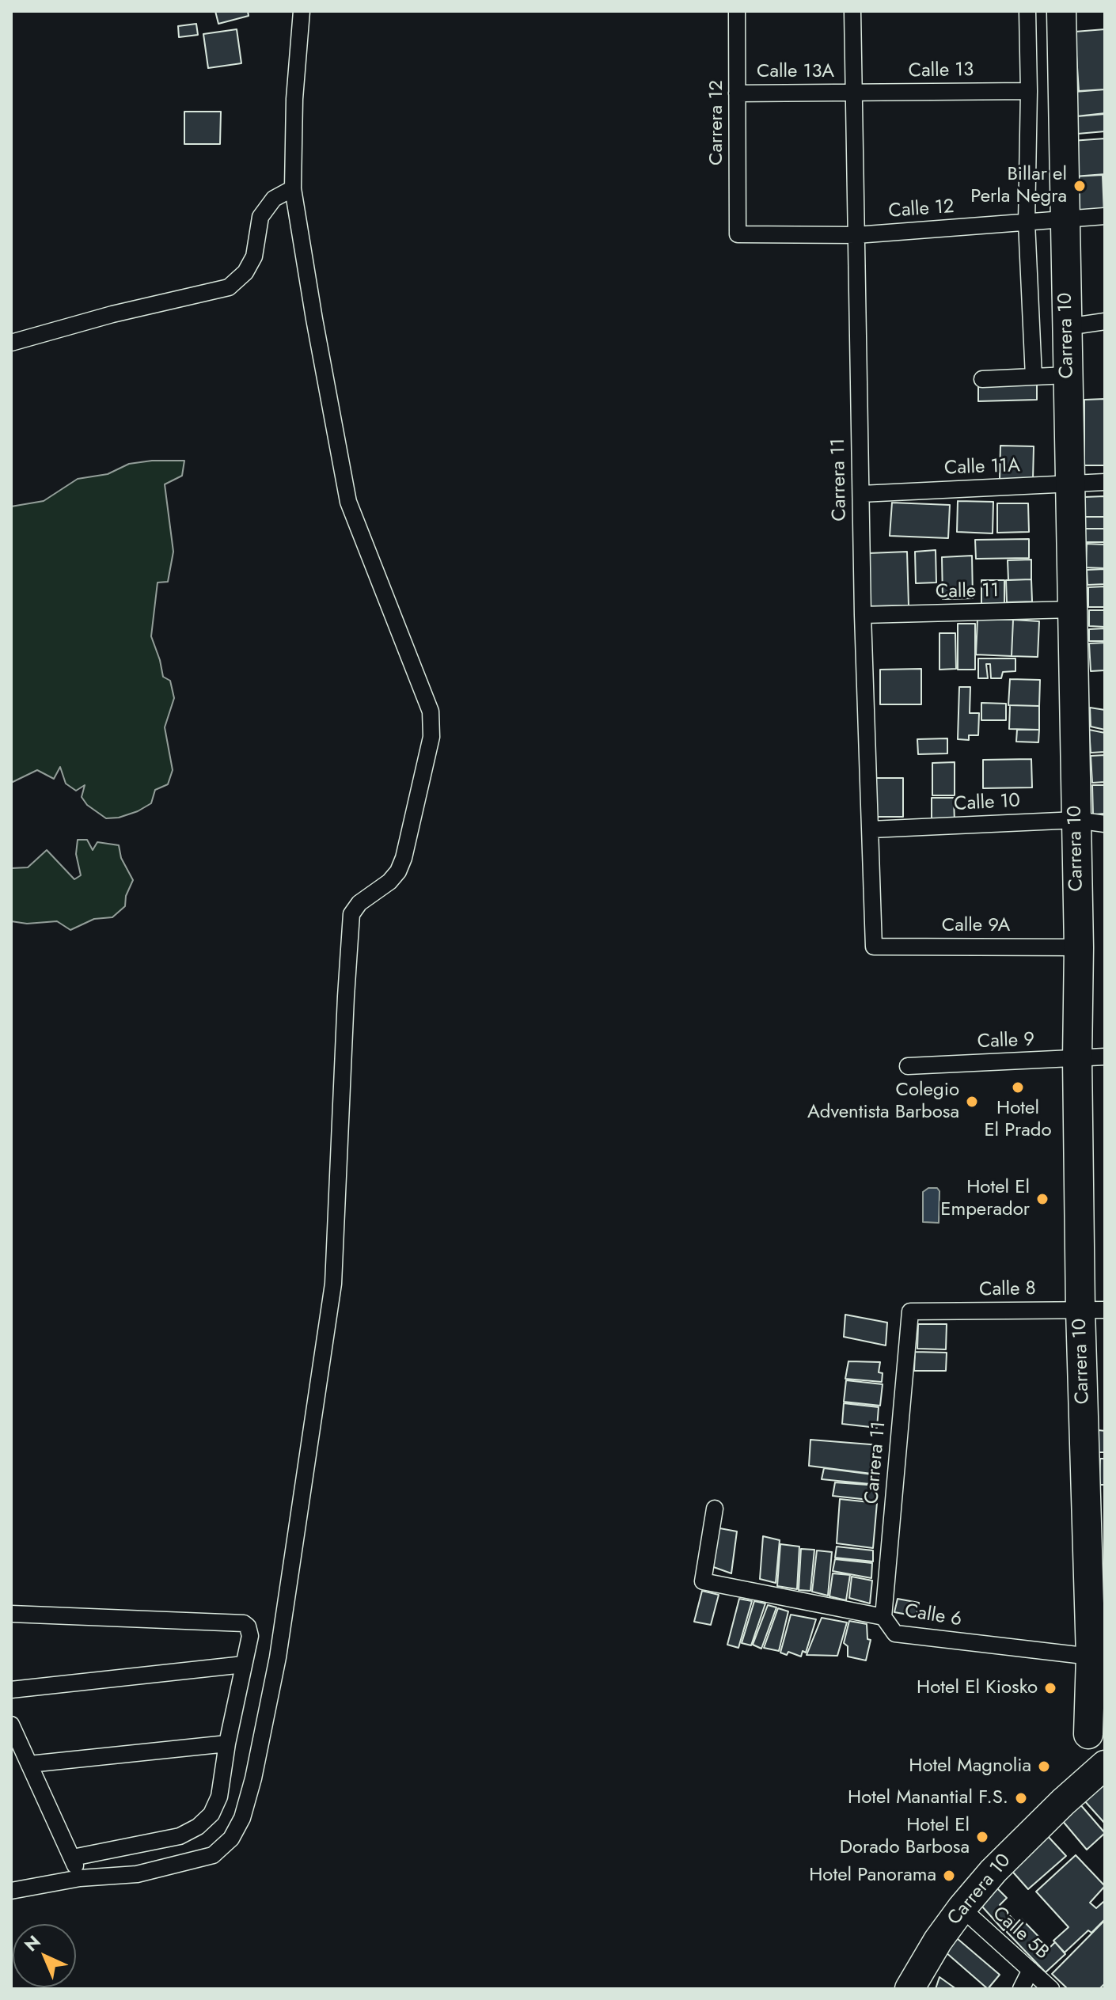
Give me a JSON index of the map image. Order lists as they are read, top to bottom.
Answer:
{
  "streets": {
    "highway": ["Carrera 10"],
    "street": [
      "Calle 13",
      "Calle 13A",
      "Carrera 12",
      "Calle 12",
      "Calle 11A",
      "Carrera 11",
      "Calle 11",
      "Calle 10",
      "Calle 9A",
      "Calle 9",
      "Calle 8",
      "Calle 6",
      "Calle 5B"
    ]
  },
  "crossings": [
    ["Calle 13", "Calle 13A"],
    ["Calle 13", "Carrera 11"],
    ["Calle 13A", "Carrera 12"],
    ["Calle 13A", "Carrera 11"],
    ["Carrera 12", "Calle 12"],
    ["Carrera 12", "Carrera 11"],
    ["Calle 12", "Carrera 10"],
    ["Calle 12", "Carrera 11"],
    ["Carrera 10", "Calle 11A"],
    ["Carrera 10", "Calle 11"],
    ["Carrera 10", "Calle 10"],
    ["Carrera 10", "Calle 9A"],
    ["Carrera 10", "Calle 9"],
    ["Carrera 10", "Calle 8"],
    ["Carrera 10", "Calle 6"],
    ["Carrera 10", "Calle 5B"],
    ["Calle 11A", "Carrera 11"],
    ["Carrera 11", "Calle 11"],
    ["Carrera 11", "Calle 10"],
    ["Carrera 11", "Calle 9A"],
    ["Carrera 11", "Calle 8"],
    ["Carrera 11", "Calle 6"]
  ],
  "places": [
    "Billar el Perla Negra",
    "Hotel El Prado",
    "Colegio Adventista Barbosa",
    "Hotel El Emperador",
    "Hotel El Kiosko",
    "Hotel Magnolia",
    "Hotel Manantial F.S.",
    "Hotel El Dorado Barbosa",
    "Hotel Panorama"
  ],
  "north": "top left"
}
